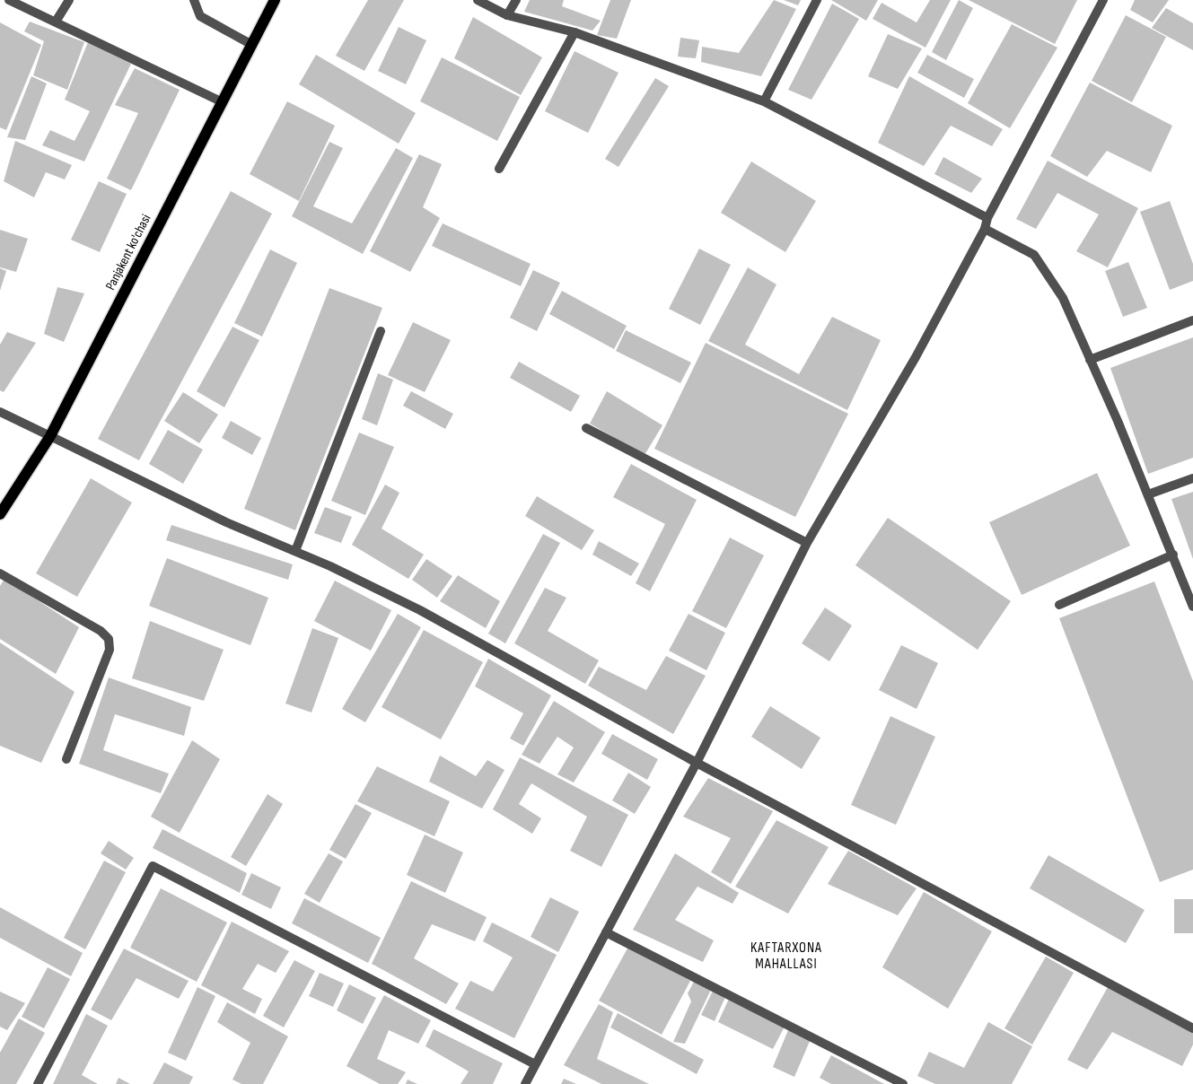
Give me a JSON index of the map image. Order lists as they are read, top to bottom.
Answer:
{
  "streets": {
    "main road": ["Panjakent ko'chasi"]
  },
  "districts": ["KAFTARXONA MAHALLASI"]
}
